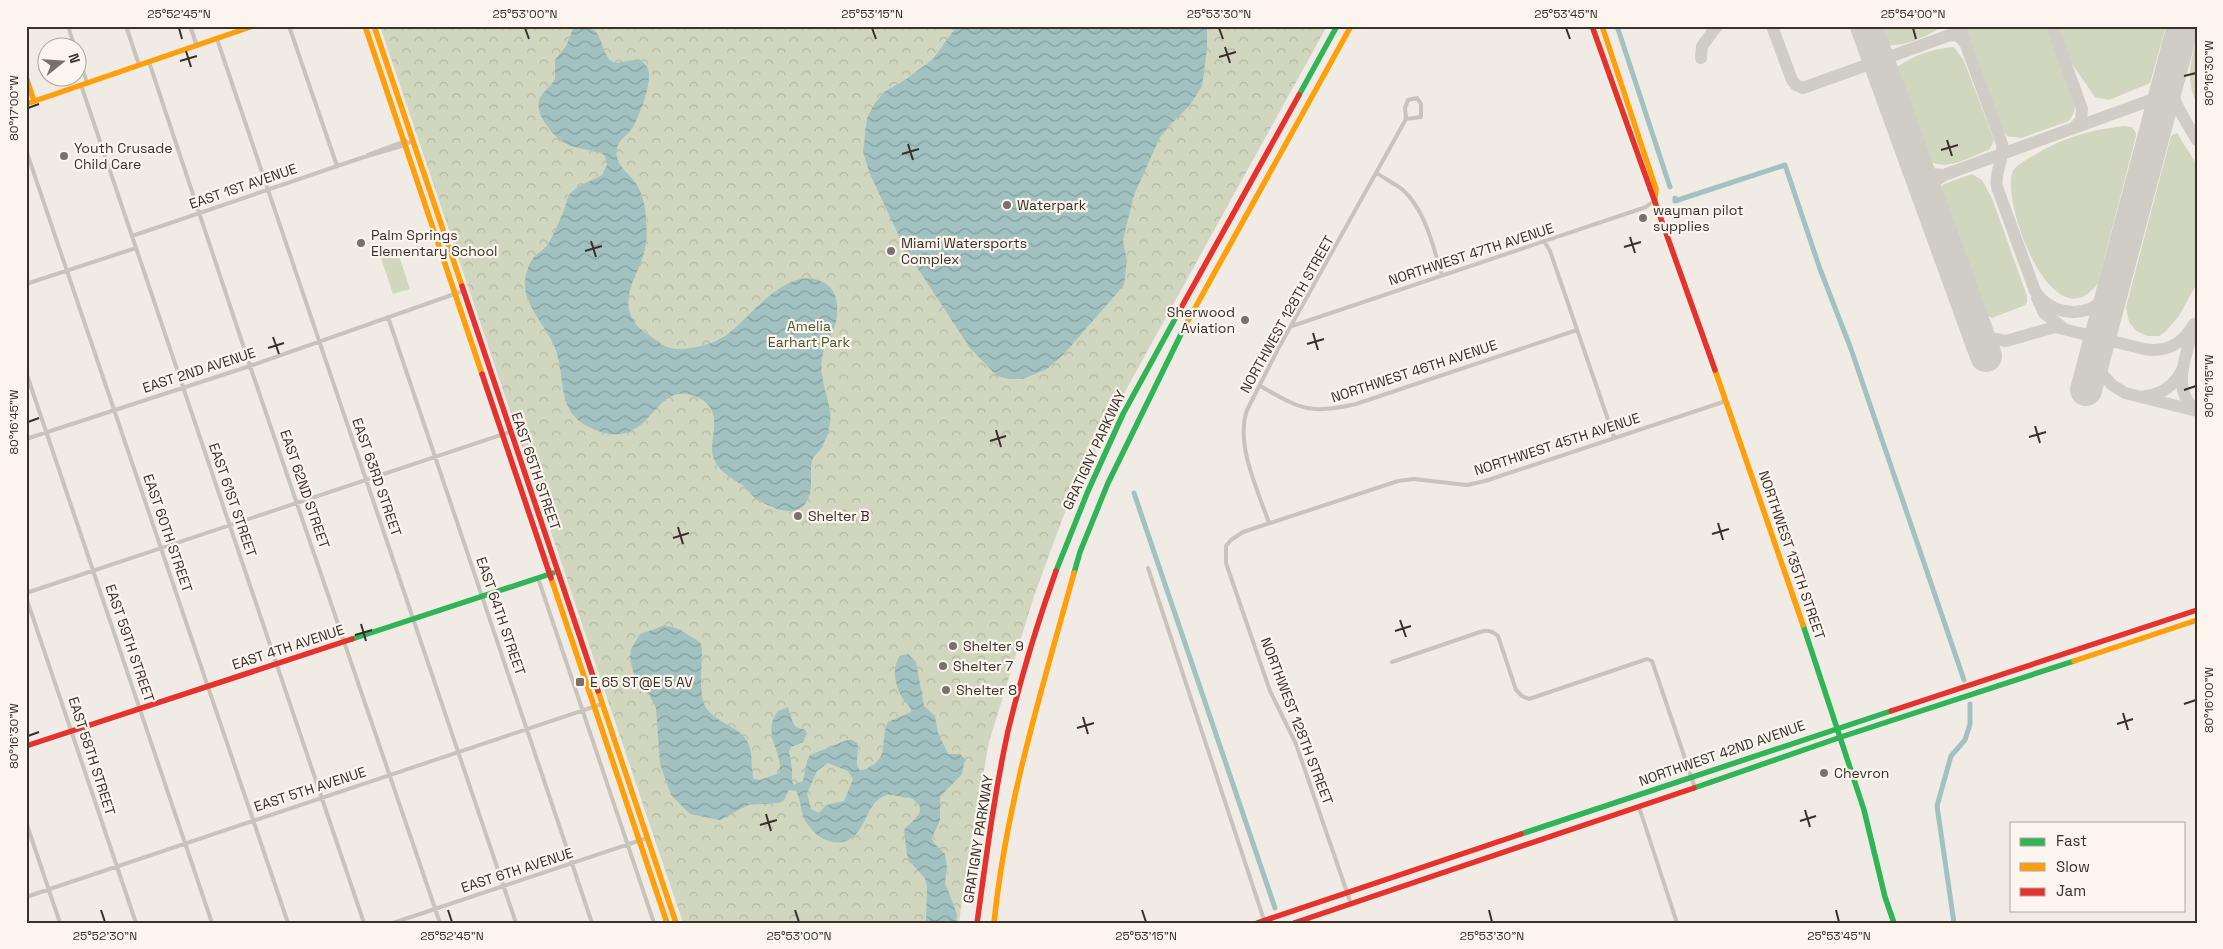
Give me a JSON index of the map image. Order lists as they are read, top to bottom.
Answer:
{
  "streets": {
    "main road": [
      "GRATIGNY PARKWAY",
      "EAST 65TH STREET",
      "NORTHWEST 135TH STREET",
      "EAST 4TH AVENUE",
      "NORTHWEST 42ND AVENUE"
    ],
    "street": [
      "EAST 1ST AVENUE",
      "NORTHWEST 47TH AVENUE",
      "NORTHWEST 128TH STREET",
      "EAST 2ND AVENUE",
      "NORTHWEST 46TH AVENUE",
      "NORTHWEST 45TH AVENUE",
      "EAST 63RD STREET",
      "EAST 62ND STREET",
      "EAST 61ST STREET",
      "EAST 60TH STREET",
      "EAST 64TH STREET",
      "EAST 59TH STREET",
      "EAST 58TH STREET",
      "EAST 5TH AVENUE",
      "EAST 6TH AVENUE"
    ]
  },
  "crossings": [
    ["EAST 1ST AVENUE", "EAST 65TH STREET"],
    ["EAST 1ST AVENUE", "EAST 63RD STREET"],
    ["EAST 1ST AVENUE", "EAST 62ND STREET"],
    ["EAST 1ST AVENUE", "EAST 61ST STREET"],
    ["NORTHWEST 47TH AVENUE", "NORTHWEST 128TH STREET"],
    ["NORTHWEST 47TH AVENUE", "NORTHWEST 135TH STREET"],
    ["NORTHWEST 128TH STREET", "NORTHWEST 46TH AVENUE"],
    ["NORTHWEST 128TH STREET", "NORTHWEST 45TH AVENUE"],
    ["NORTHWEST 128TH STREET", "NORTHWEST 42ND AVENUE"],
    ["EAST 2ND AVENUE", "EAST 65TH STREET"],
    ["EAST 2ND AVENUE", "EAST 63RD STREET"],
    ["EAST 2ND AVENUE", "EAST 62ND STREET"],
    ["EAST 2ND AVENUE", "EAST 61ST STREET"],
    ["EAST 2ND AVENUE", "EAST 60TH STREET"],
    ["EAST 2ND AVENUE", "EAST 64TH STREET"],
    ["EAST 2ND AVENUE", "EAST 59TH STREET"],
    ["NORTHWEST 45TH AVENUE", "NORTHWEST 135TH STREET"],
    ["EAST 65TH STREET", "EAST 4TH AVENUE"],
    ["EAST 65TH STREET", "EAST 5TH AVENUE"],
    ["EAST 65TH STREET", "EAST 6TH AVENUE"],
    ["EAST 63RD STREET", "EAST 4TH AVENUE"],
    ["EAST 63RD STREET", "EAST 5TH AVENUE"],
    ["EAST 63RD STREET", "EAST 6TH AVENUE"],
    ["EAST 62ND STREET", "EAST 4TH AVENUE"],
    ["EAST 62ND STREET", "EAST 5TH AVENUE"],
    ["EAST 62ND STREET", "EAST 6TH AVENUE"],
    ["EAST 61ST STREET", "EAST 4TH AVENUE"],
    ["EAST 61ST STREET", "EAST 5TH AVENUE"],
    ["EAST 60TH STREET", "EAST 4TH AVENUE"],
    ["EAST 60TH STREET", "EAST 5TH AVENUE"],
    ["NORTHWEST 135TH STREET", "NORTHWEST 42ND AVENUE"],
    ["EAST 64TH STREET", "EAST 4TH AVENUE"],
    ["EAST 64TH STREET", "EAST 5TH AVENUE"],
    ["EAST 64TH STREET", "EAST 6TH AVENUE"],
    ["EAST 59TH STREET", "EAST 4TH AVENUE"],
    ["EAST 59TH STREET", "EAST 5TH AVENUE"],
    ["EAST 4TH AVENUE", "EAST 58TH STREET"],
    ["EAST 58TH STREET", "EAST 5TH AVENUE"]
  ],
  "parks": ["Amelia Earhart Park"],
  "places": {
    "other": [
      "Youth Crusade Child Care",
      "Waterpark",
      "wayman pilot supplies",
      "Palm Springs Elementary School",
      "Miami Watersports Complex",
      "Sherwood Aviation",
      "Shelter B",
      "Shelter 9",
      "Shelter 7",
      "Shelter 8",
      "Chevron"
    ],
    "transit": ["E 65 ST@E 5 AV"]
  },
  "legend": ["Fast", "Slow", "Jam"],
  "north": "right",
  "coordinates": [
    "25°52'45\"N",
    "25°53'00\"N",
    "25°53'15\"N",
    "25°53'30\"N",
    "25°53'45\"N",
    "25°54'00\"N",
    "80°16'30\"W",
    "80°17'00\"W",
    "80°16'15\"W",
    "80°16'45\"W",
    "80°16'00\"W",
    "25°52'30\"N"
  ]
}
